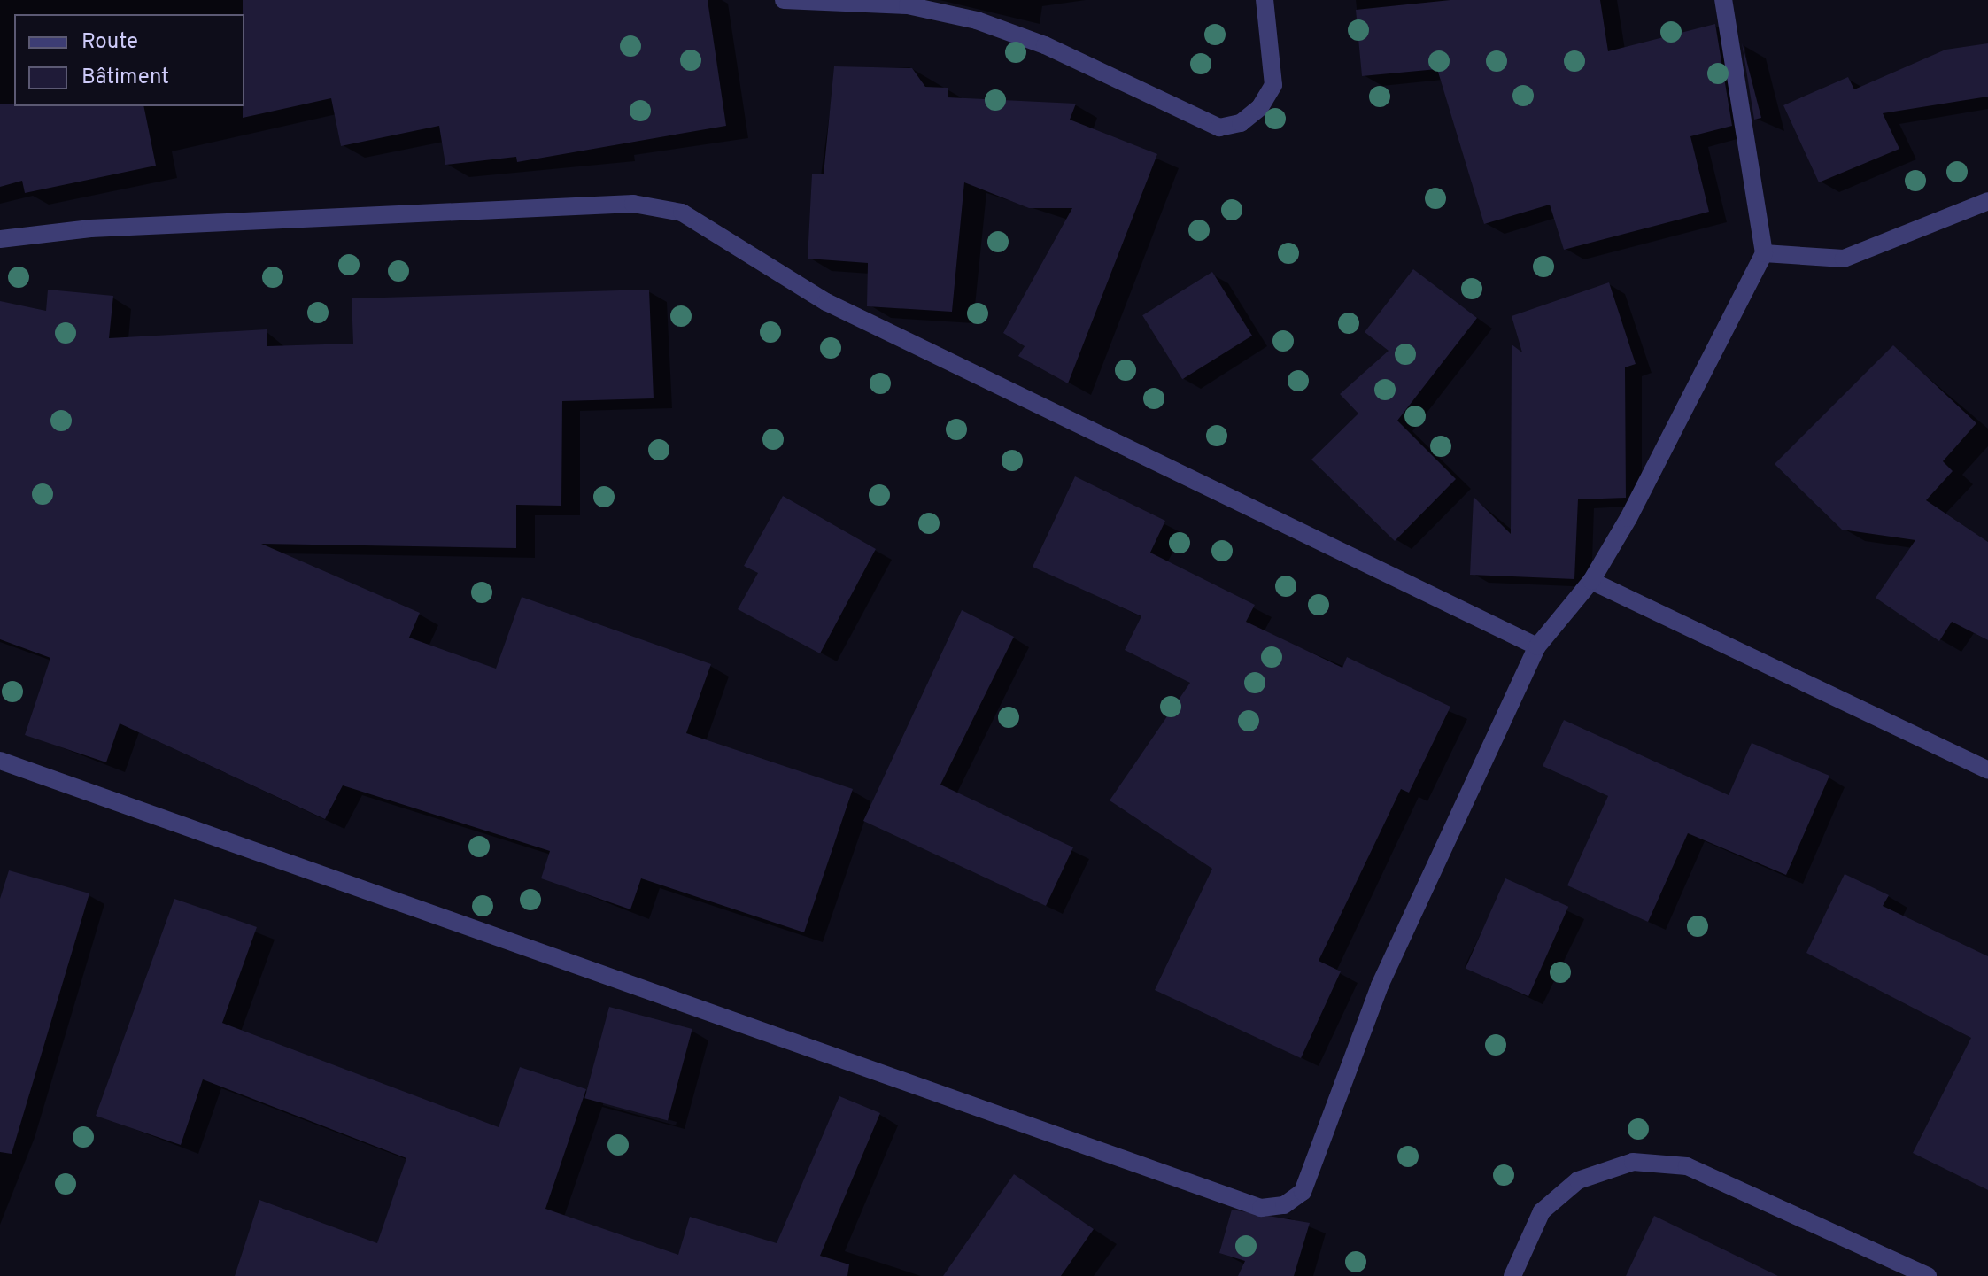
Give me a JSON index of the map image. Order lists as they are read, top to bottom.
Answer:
{
  "legend": ["Route", "Bâtiment"]
}
